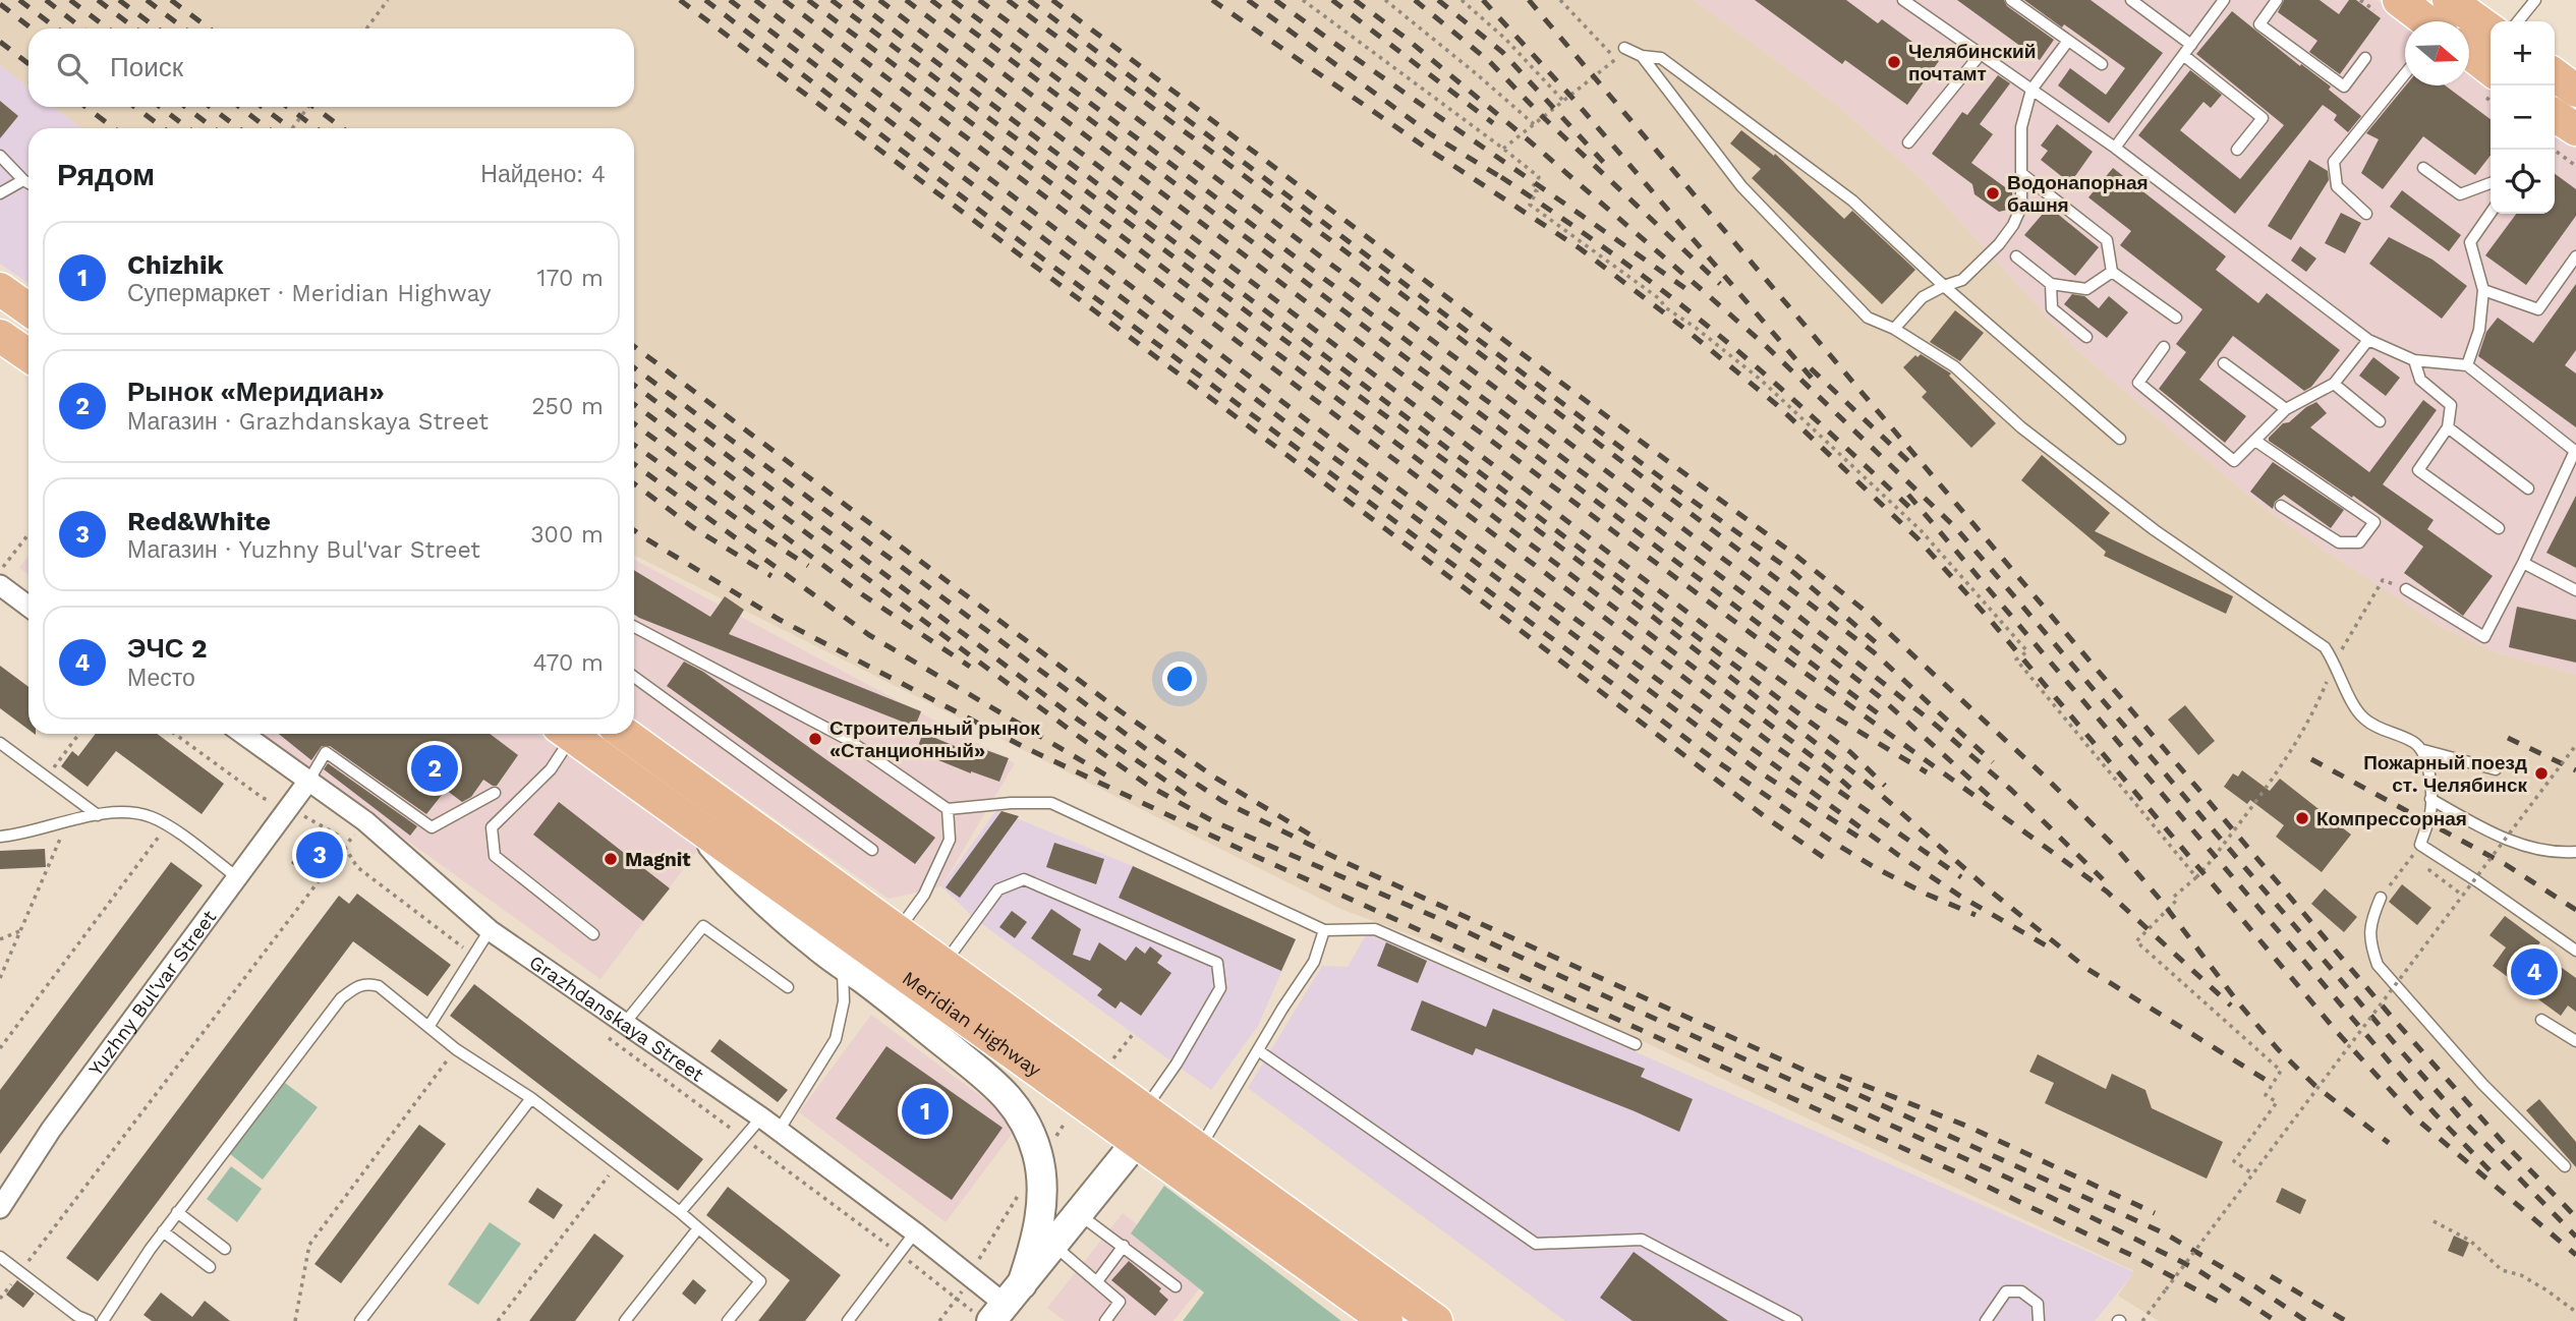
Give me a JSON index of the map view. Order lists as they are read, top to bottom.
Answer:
{
  "streets": {
    "main road": ["Meridian Highway"],
    "street": ["Yuzhny Bul'var Street", "Grazhdanskaya Street"]
  },
  "crossings": [
    ["Yuzhny Bul'var Street", "Grazhdanskaya Street"]
  ],
  "places": [
    "Челябинский почтамт",
    "Водонапорная башня",
    "Строительный рынок «Станционный»",
    "Пожарный поезд ст. Челябинск",
    "Компрессорная",
    "Magnit"
  ],
  "north": "right",
  "page": {
    "map_buttons": ["+", "−"],
    "search": "Поиск",
    "heading": ["Рядом", "Найдено: 4"],
    "list": [
      {
        "mark": "1",
        "name": "Chizhik",
        "note": "Супермаркет · Meridian Highway",
        "value": "170 m"
      },
      {
        "mark": "2",
        "name": "Рынок «Меридиан»",
        "note": "Магазин · Grazhdanskaya Street",
        "value": "250 m"
      },
      {
        "mark": "3",
        "name": "Red&White",
        "note": "Магазин · Yuzhny Bul'var Street",
        "value": "300 m"
      },
      {
        "mark": "4",
        "name": "ЭЧС 2",
        "note": "Место",
        "value": "470 m"
      }
    ],
    "pins": [
      "2",
      "3",
      "4",
      "1"
    ]
  }
}
